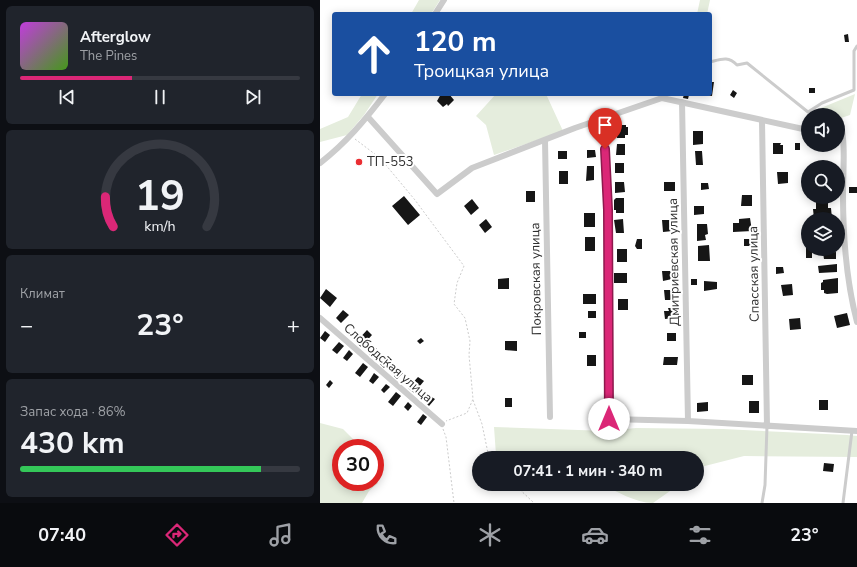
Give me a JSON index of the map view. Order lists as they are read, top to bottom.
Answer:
{
  "streets": {
    "street": [
      "Дмитриевская улица",
      "Спасская улица",
      "Покровская улица",
      "Слободская улица"
    ]
  },
  "places": ["ТП-553"],
  "page": {
    "turn": ["120 m", "Троицкая улица"],
    "song": ["Afterglow", "The Pines"],
    "tile": [
      "Климат",
      ["Запас хода · 86%", "430 km"]
    ],
    "heat": ["−", "23°", "+"],
    "limit": "30",
    "trip": "07:41 · 1 мин · 340 m",
    "tabs": ["07:40", "23°"],
    "gauge": ["19", "km/h"]
  }
}
